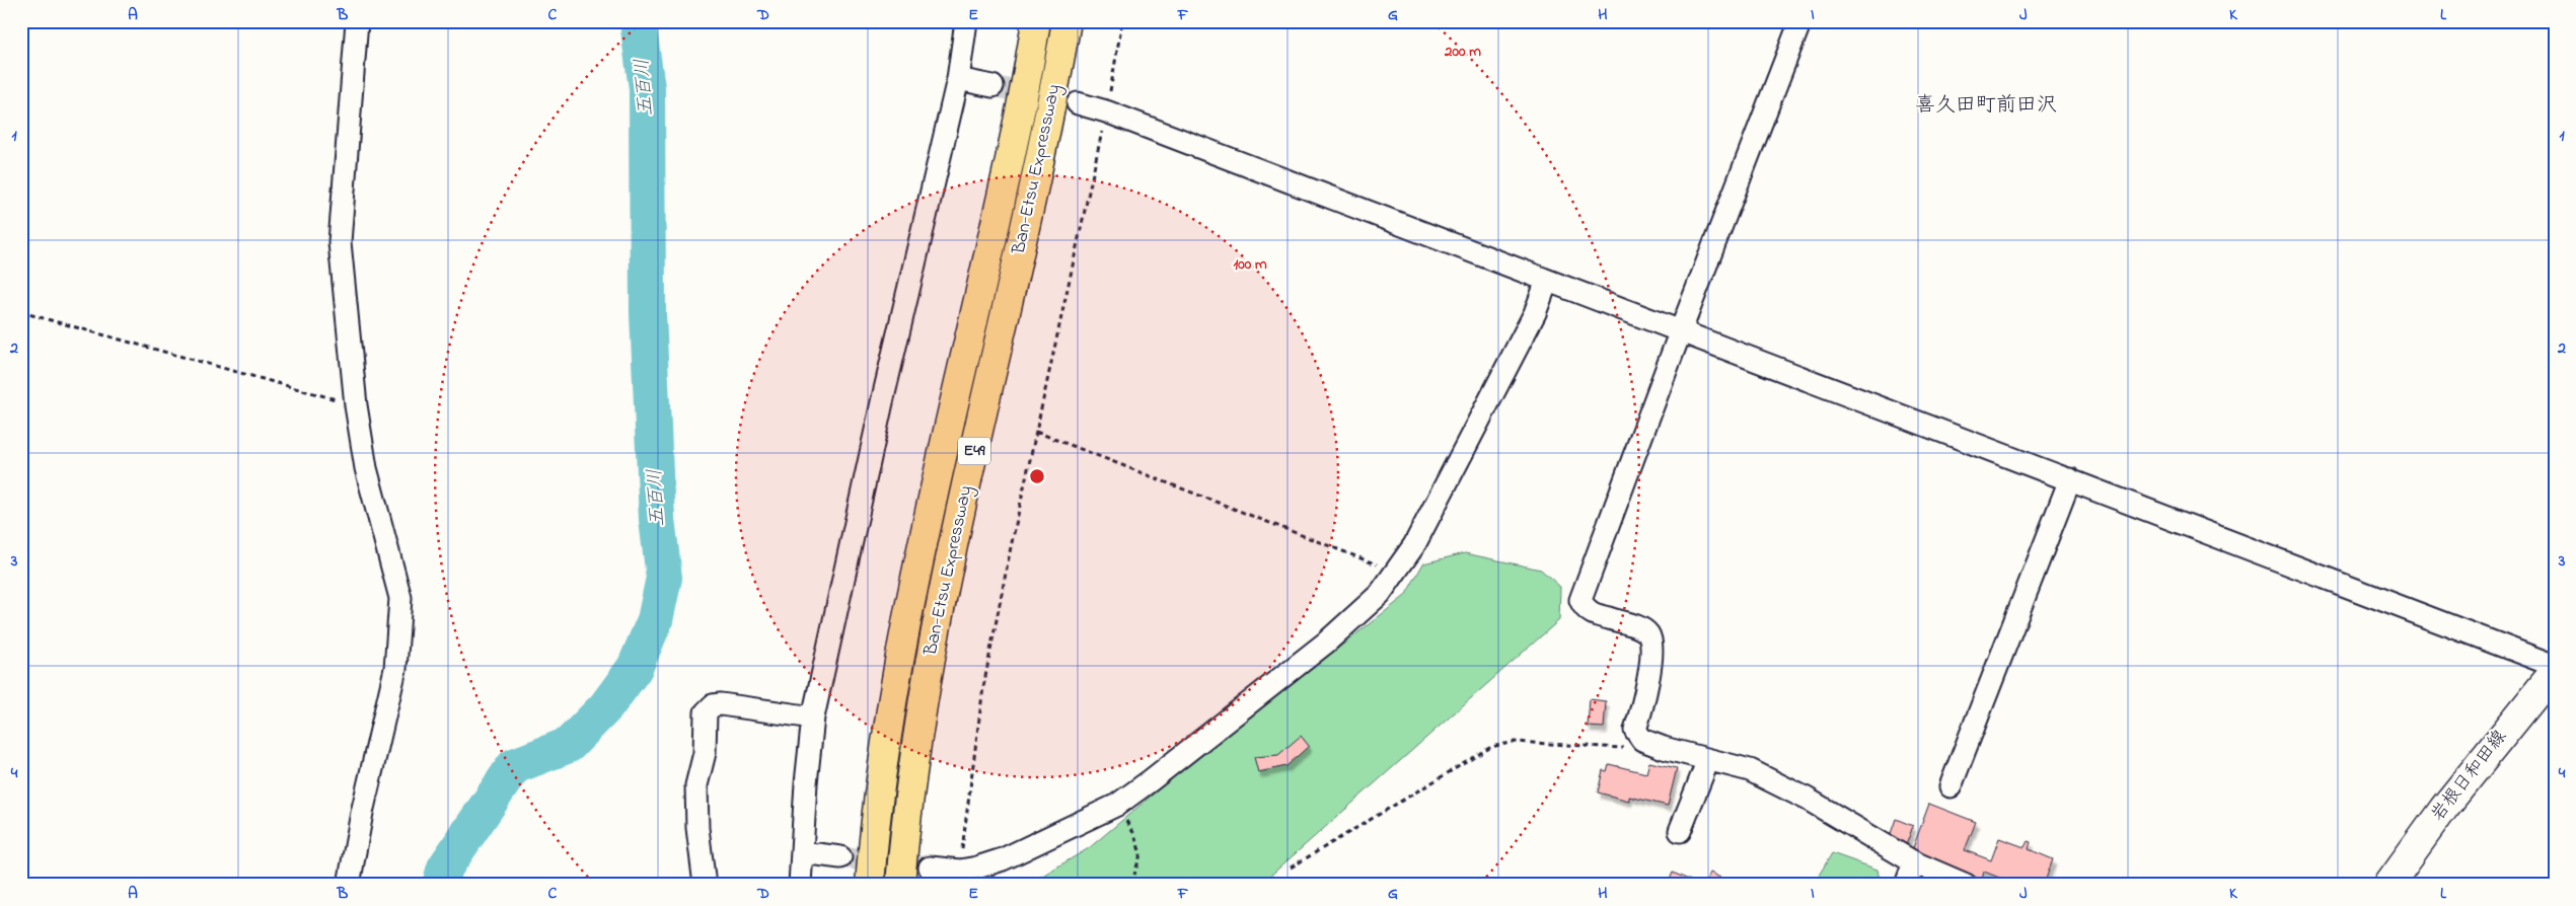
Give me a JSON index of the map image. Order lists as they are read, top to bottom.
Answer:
{
  "streets": {
    "highway": ["Ban-Etsu Expressway", "E49"],
    "main road": ["岩根日和田線"]
  },
  "districts": ["喜久田町前田沢"],
  "water": ["五百川"],
  "grid": {
    "columns": [
      "A",
      "B",
      "C",
      "D",
      "E",
      "F",
      "G",
      "H",
      "I",
      "J",
      "K",
      "L"
    ],
    "rows": [
      "1",
      "2",
      "3",
      "4"
    ]
  },
  "rings": ["200 m", "100 m"]
}
